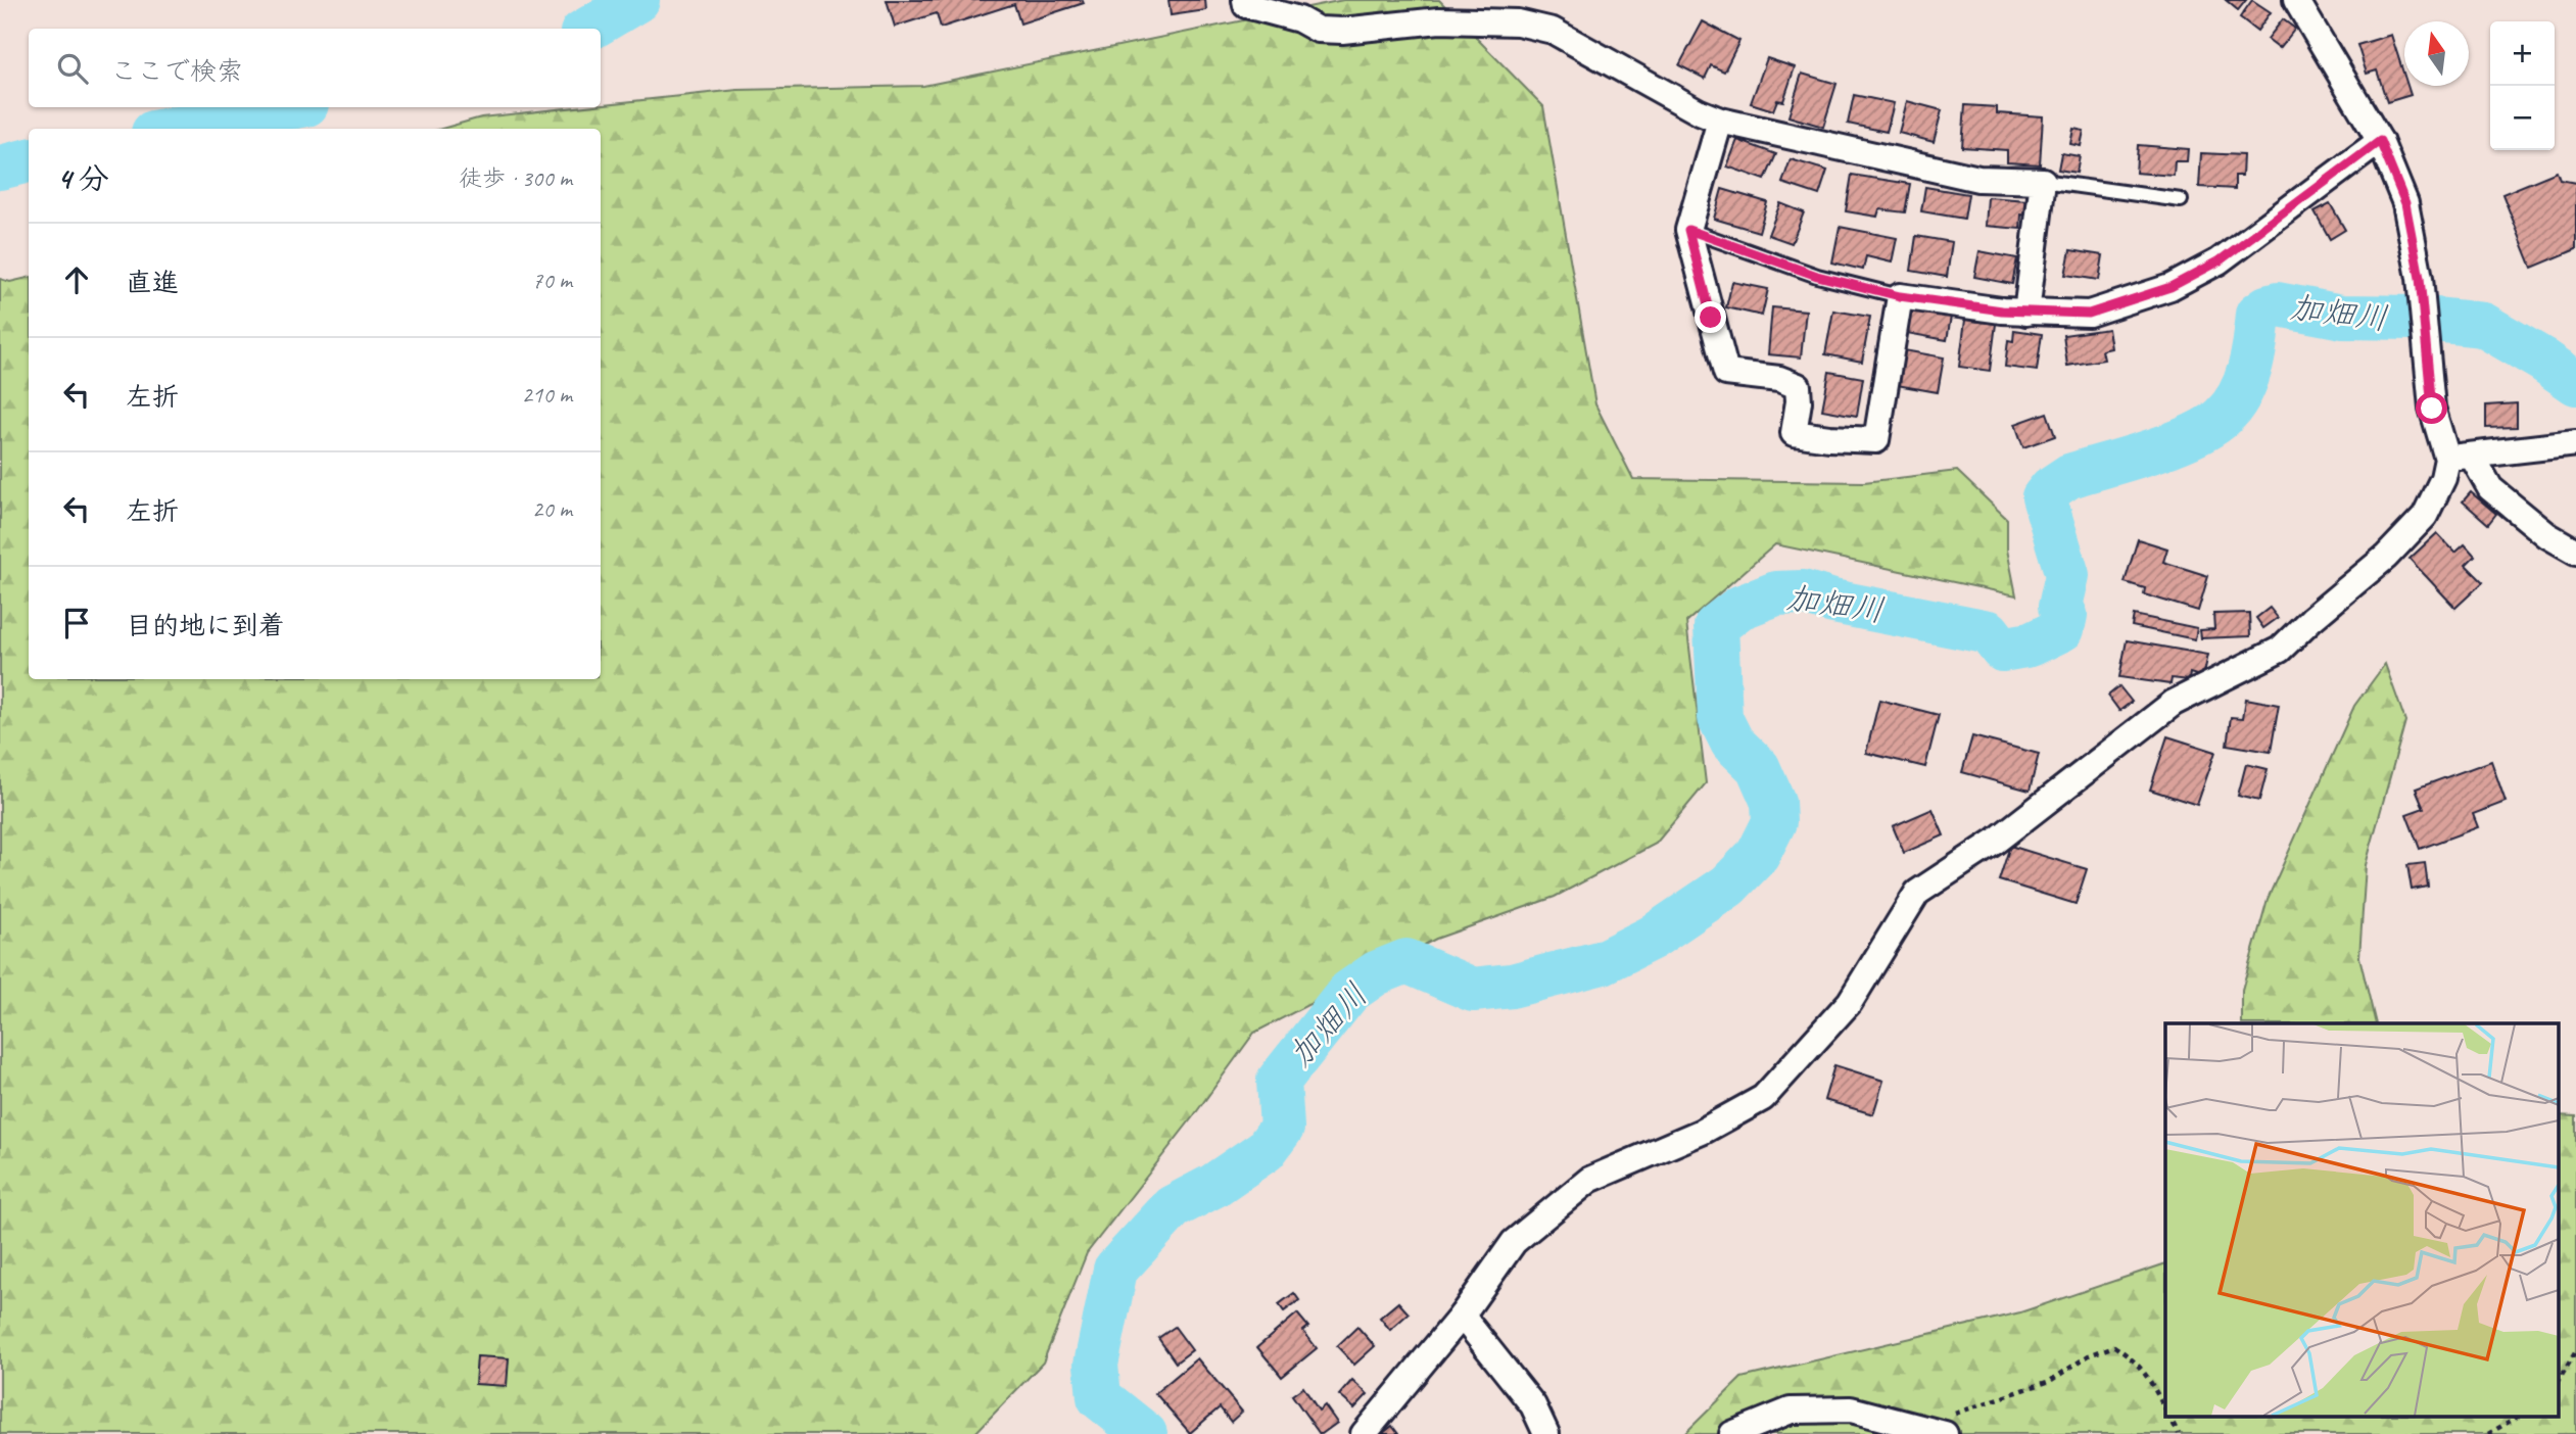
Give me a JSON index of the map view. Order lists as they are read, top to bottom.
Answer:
{
  "water": ["加畑川"],
  "north": "top",
  "page": {
    "map_buttons": ["+", "−"],
    "search": "ここで検索",
    "heading": ["4 分", "徒歩 · 300 m"],
    "list": [
      ["直進", "70 m"],
      ["左折", "210 m"],
      ["左折", "20 m"],
      "目的地に到着"
    ]
  }
}
